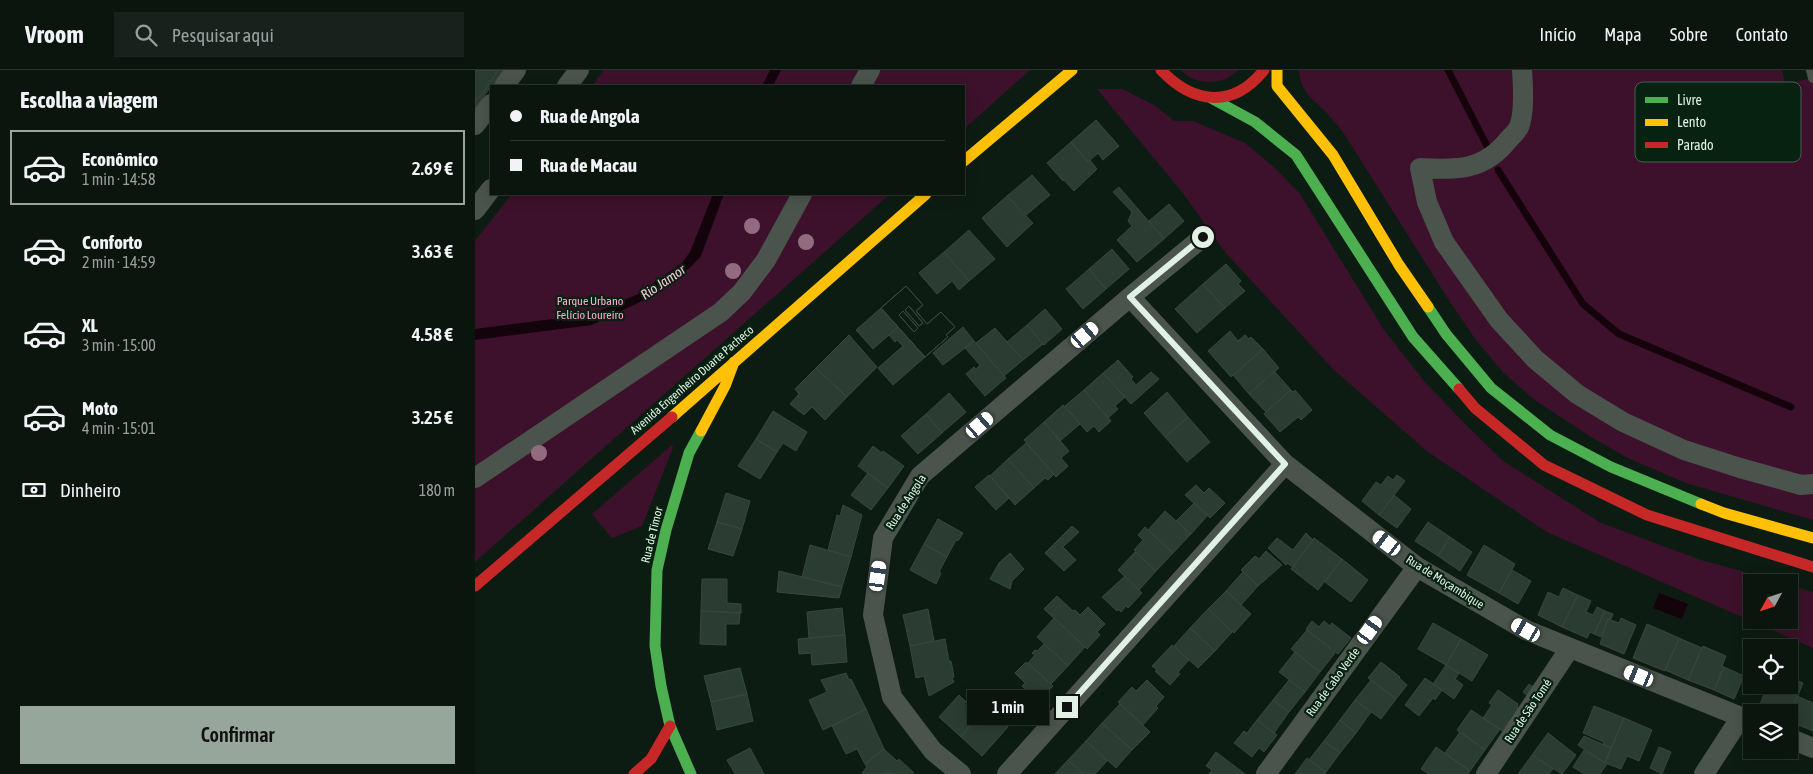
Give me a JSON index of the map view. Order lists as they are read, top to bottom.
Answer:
{
  "streets": {
    "main road": ["Avenida Engenheiro Duarte Pacheco", "Rua de Timor"],
    "street": [
      "Rua de Angola",
      "Rua de Moçambique",
      "Rua de Cabo Verde",
      "Rua de São Tomé"
    ]
  },
  "crossings": [
    ["Avenida Engenheiro Duarte Pacheco", "Rua de Timor"],
    ["Rua de Angola", "Rua de Moçambique"],
    ["Rua de Moçambique", "Rua de Cabo Verde"],
    ["Rua de Moçambique", "Rua de São Tomé"]
  ],
  "water": ["Rio Jamor"],
  "parks": ["Parque Urbano Felício Loureiro"],
  "legend": ["Livre", "Lento", "Parado"],
  "north": "bottom left",
  "page": {
    "header": "Vroom",
    "search": "Pesquisar aqui",
    "nav": [
      "Início",
      "Mapa",
      "Sobre",
      "Contato"
    ],
    "heading": "Escolha a viagem",
    "banner": ["Rua de Angola", "Rua de Macau"],
    "list": [
      {
        "name": "Econômico",
        "note": "1 min · 14:58",
        "value": "2.69 €"
      },
      {
        "name": "Conforto",
        "note": "2 min · 14:59",
        "value": "3.63 €"
      },
      {
        "name": "XL",
        "note": "3 min · 15:00",
        "value": "4.58 €"
      },
      {
        "name": "Moto",
        "note": "4 min · 15:01",
        "value": "3.25 €"
      }
    ],
    "pay": ["Dinheiro", "180 m"],
    "bubble": "1 min",
    "buttons": "Confirmar"
  }
}
